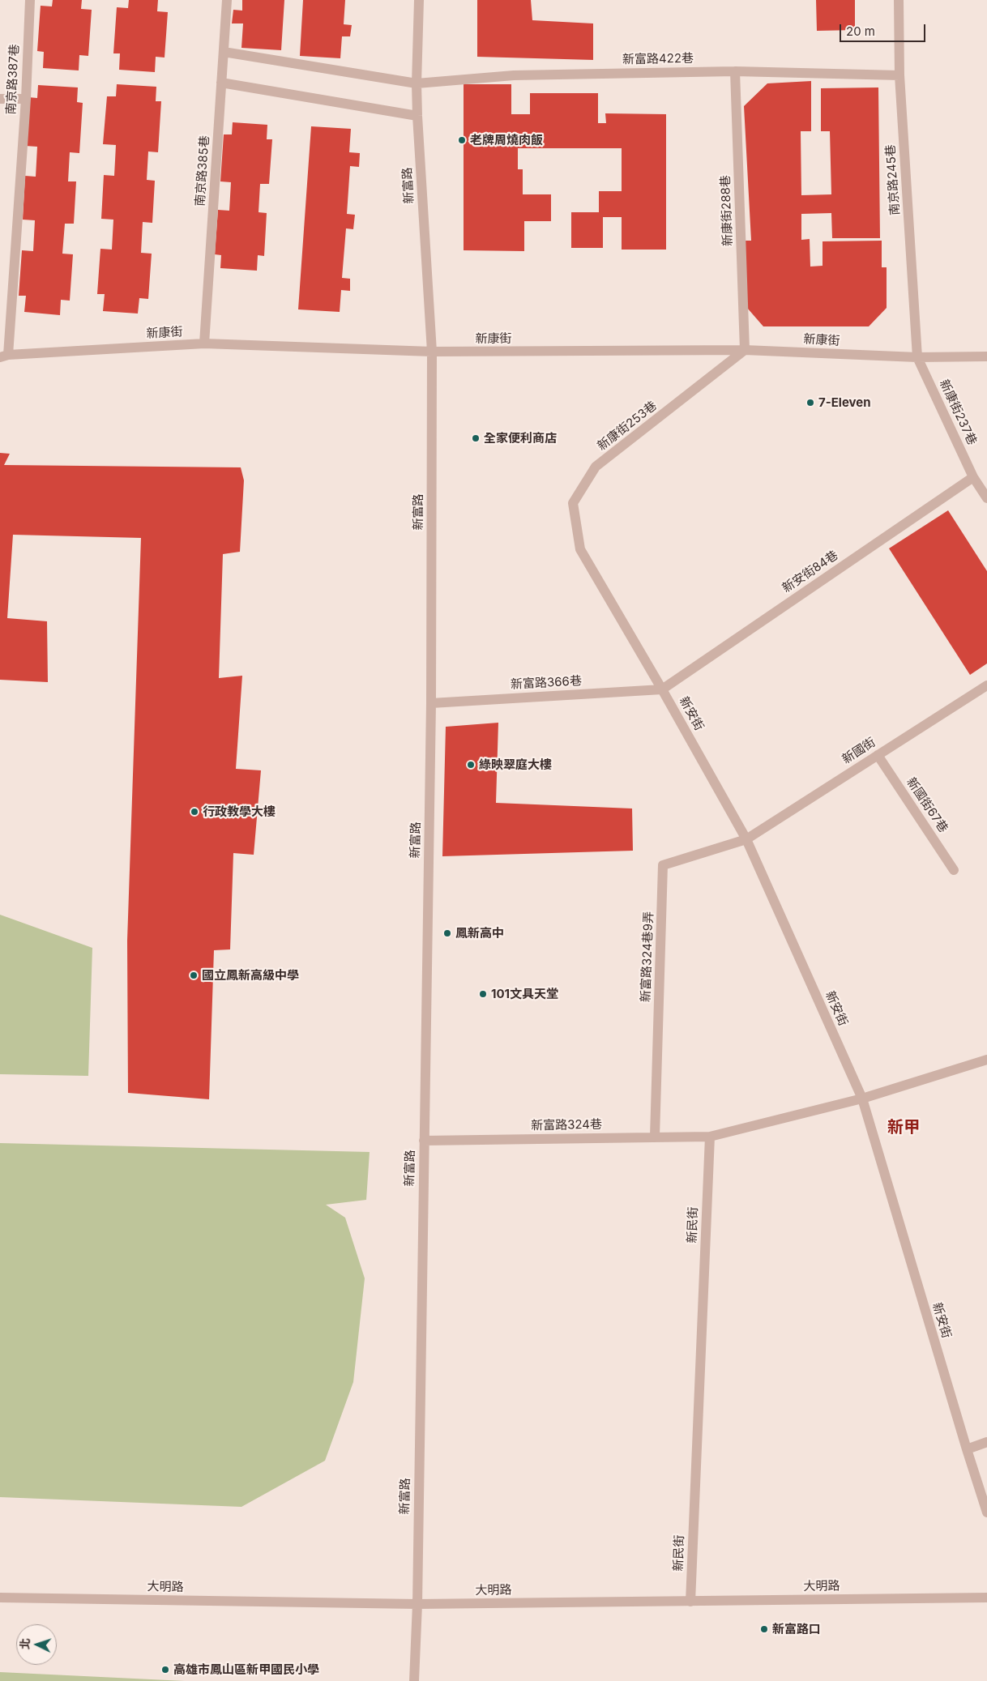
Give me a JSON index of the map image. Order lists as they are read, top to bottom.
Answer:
{
  "streets": {
    "street": [
      "新富路422巷",
      "南京路387巷",
      "南京路385巷",
      "南京路245巷",
      "新富路",
      "新康街288巷",
      "新康街",
      "新康街237巷",
      "新康街253巷",
      "新安街84巷",
      "新富路366巷",
      "新安街",
      "新國街",
      "新國街67巷",
      "新富路324巷9弄",
      "新富路324巷",
      "新民街",
      "大明路"
    ]
  },
  "crossings": [
    ["新富路422巷", "南京路385巷"],
    ["新富路422巷", "南京路245巷"],
    ["新富路422巷", "新富路"],
    ["新富路422巷", "新康街288巷"],
    ["南京路387巷", "新康街"],
    ["南京路385巷", "新康街"],
    ["南京路245巷", "新康街"],
    ["南京路245巷", "新康街237巷"],
    ["新富路", "新康街"],
    ["新富路", "新富路366巷"],
    ["新富路", "新富路324巷"],
    ["新富路", "大明路"],
    ["新康街288巷", "新康街"],
    ["新康街288巷", "新康街253巷"],
    ["新康街", "新康街237巷"],
    ["新康街", "新康街253巷"],
    ["新康街237巷", "新安街84巷"],
    ["新康街253巷", "新安街"],
    ["新安街84巷", "新富路366巷"],
    ["新安街84巷", "新安街"],
    ["新富路366巷", "新安街"],
    ["新安街", "新國街"],
    ["新安街", "新富路324巷9弄"],
    ["新國街", "新國街67巷"],
    ["新國街", "新富路324巷9弄"],
    ["新富路324巷9弄", "新富路324巷"],
    ["新富路324巷", "新民街"],
    ["新民街", "大明路"]
  ],
  "districts": ["新甲"],
  "places": [
    "老牌周燒肉飯",
    "7-Eleven",
    "全家便利商店",
    "綠映翠庭大樓",
    "行政教學大樓",
    "鳳新高中",
    "國立鳳新高級中學",
    "101文具天堂",
    "新富路口",
    "高雄市鳳山區新甲國民小學"
  ],
  "scale_bar": "20 m",
  "north": "left"
}
